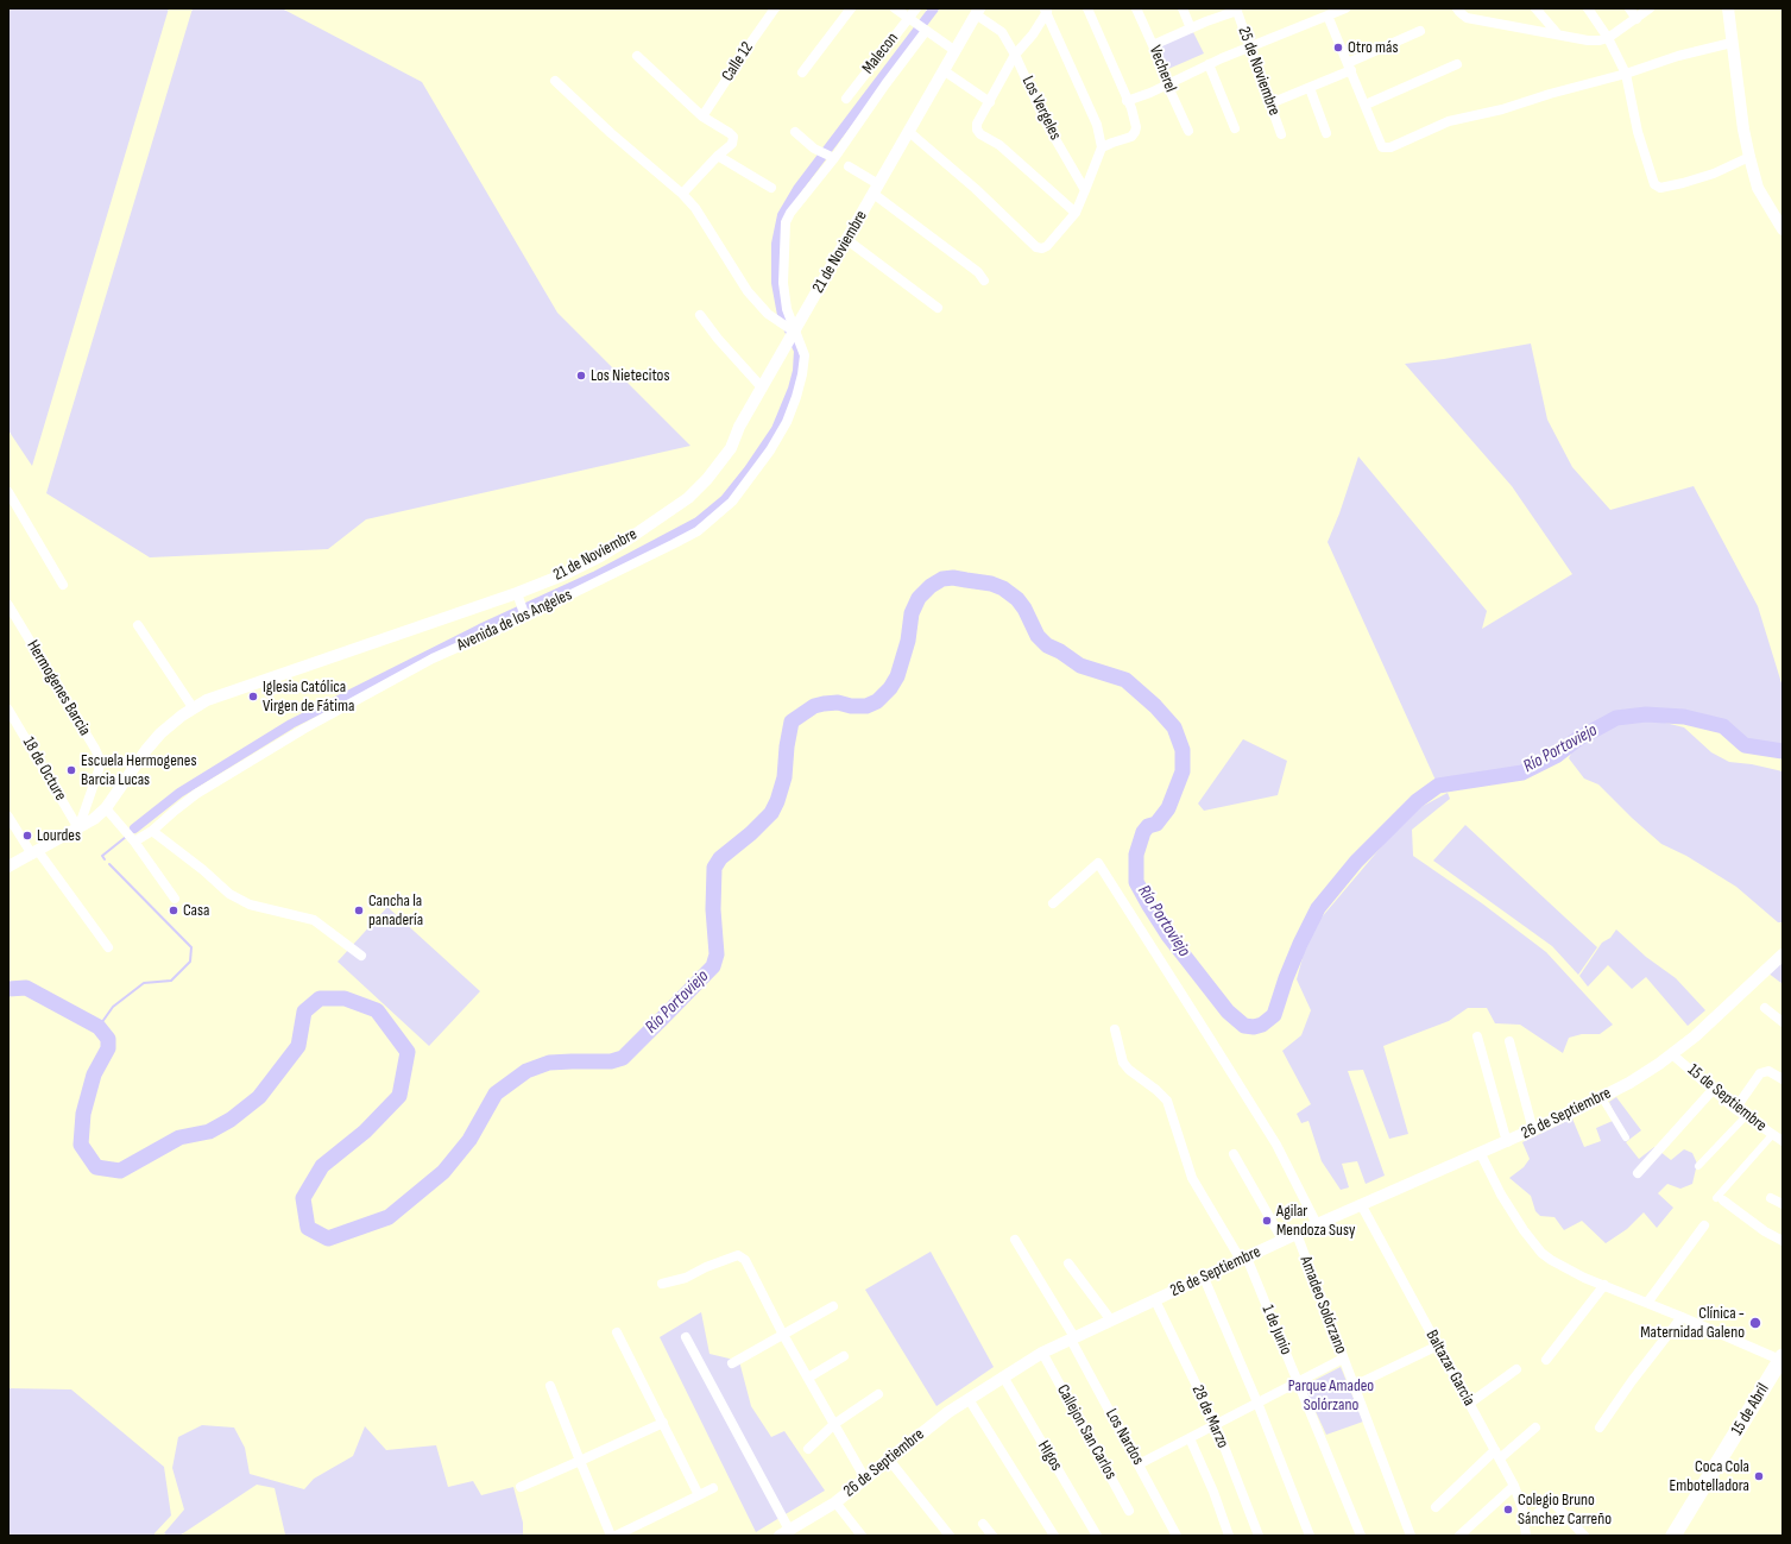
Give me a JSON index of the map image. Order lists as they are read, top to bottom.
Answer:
{
  "streets": {
    "main road": ["15 de Abril"],
    "street": [
      "Malecon",
      "Calle 12",
      "Vecherel",
      "25 de Noviembre",
      "Los Vergeles",
      "21 de Noviembre",
      "Avenida de los Angeles",
      "Hermogenes Barcia",
      "18 de Octure",
      "15 de Septiembre",
      "26 de Septiembre",
      "Amadeo Solórzano",
      "1 de Junio",
      "Baltazar Garcia",
      "28 de Marzo",
      "Callejon San Carlos",
      "Los Nardos",
      "HIgos"
    ]
  },
  "crossings": [
    ["Los Vergeles", "21 de Noviembre"],
    ["21 de Noviembre", "Avenida de los Angeles"],
    ["21 de Noviembre", "Hermogenes Barcia"],
    ["21 de Noviembre", "18 de Octure"],
    ["Hermogenes Barcia", "18 de Octure"],
    ["15 de Septiembre", "26 de Septiembre"],
    ["26 de Septiembre", "Amadeo Solórzano"],
    ["26 de Septiembre", "1 de Junio"],
    ["26 de Septiembre", "Baltazar Garcia"],
    ["26 de Septiembre", "28 de Marzo"],
    ["26 de Septiembre", "Callejon San Carlos"],
    ["26 de Septiembre", "Los Nardos"],
    ["26 de Septiembre", "HIgos"]
  ],
  "water": ["Río Portoviejo"],
  "parks": ["Parque Amadeo Solórzano"],
  "places": [
    "Otro más",
    "Los Nietecitos",
    "Iglesia Católica Virgen de Fátima",
    "Escuela Hermogenes Barcia Lucas",
    "Lourdes",
    "Casa",
    "Cancha la panadería",
    "Agilar Mendoza Susy",
    "Clínica - Maternidad Galeno",
    "Coca Cola Embotelladora",
    "Colegio Bruno Sánchez Carreño"
  ]
}
